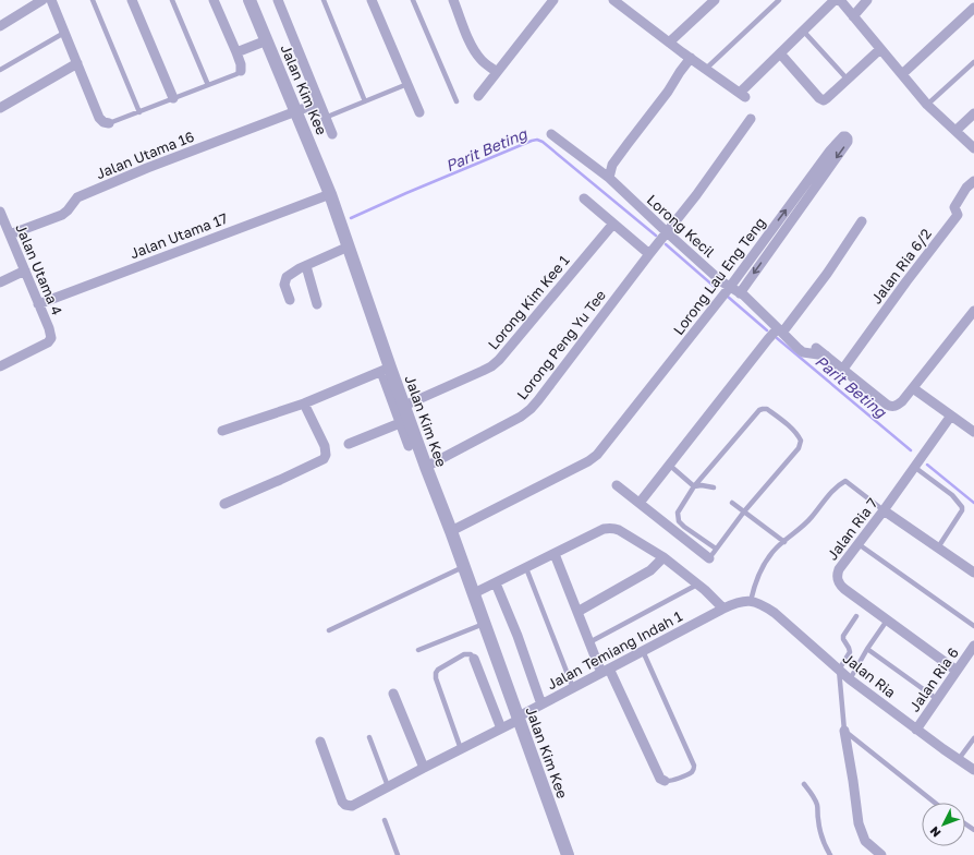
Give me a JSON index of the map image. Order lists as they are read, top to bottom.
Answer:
{
  "streets": {
    "street": [
      "Jalan Kim Kee",
      "Jalan Utama 16",
      "Lorong Kecil",
      "Jalan Utama 17",
      "Jalan Ria 6/2",
      "Jalan Utama 4",
      "Lorong Lau Eng Teng",
      "Lorong Kim Kee 1",
      "Lorong Peng Yu Tee",
      "Jalan Ria 7",
      "Jalan Temiang Indah 1",
      "Jalan Ria",
      "Jalan Ria 6"
    ]
  },
  "crossings": [
    ["Jalan Kim Kee", "Jalan Utama 16"],
    ["Jalan Kim Kee", "Jalan Utama 17"],
    ["Jalan Kim Kee", "Lorong Lau Eng Teng"],
    ["Jalan Kim Kee", "Lorong Kim Kee 1"],
    ["Jalan Kim Kee", "Lorong Peng Yu Tee"],
    ["Jalan Kim Kee", "Jalan Temiang Indah 1"],
    ["Jalan Utama 16", "Jalan Utama 4"],
    ["Lorong Kecil", "Lorong Lau Eng Teng"],
    ["Lorong Kecil", "Lorong Peng Yu Tee"],
    ["Jalan Utama 17", "Jalan Utama 4"],
    ["Jalan Ria 7", "Jalan Ria 6"],
    ["Jalan Temiang Indah 1", "Jalan Ria"],
    ["Jalan Ria", "Jalan Ria 6"]
  ],
  "water": ["Parit Beting"],
  "north": "bottom left"
}
